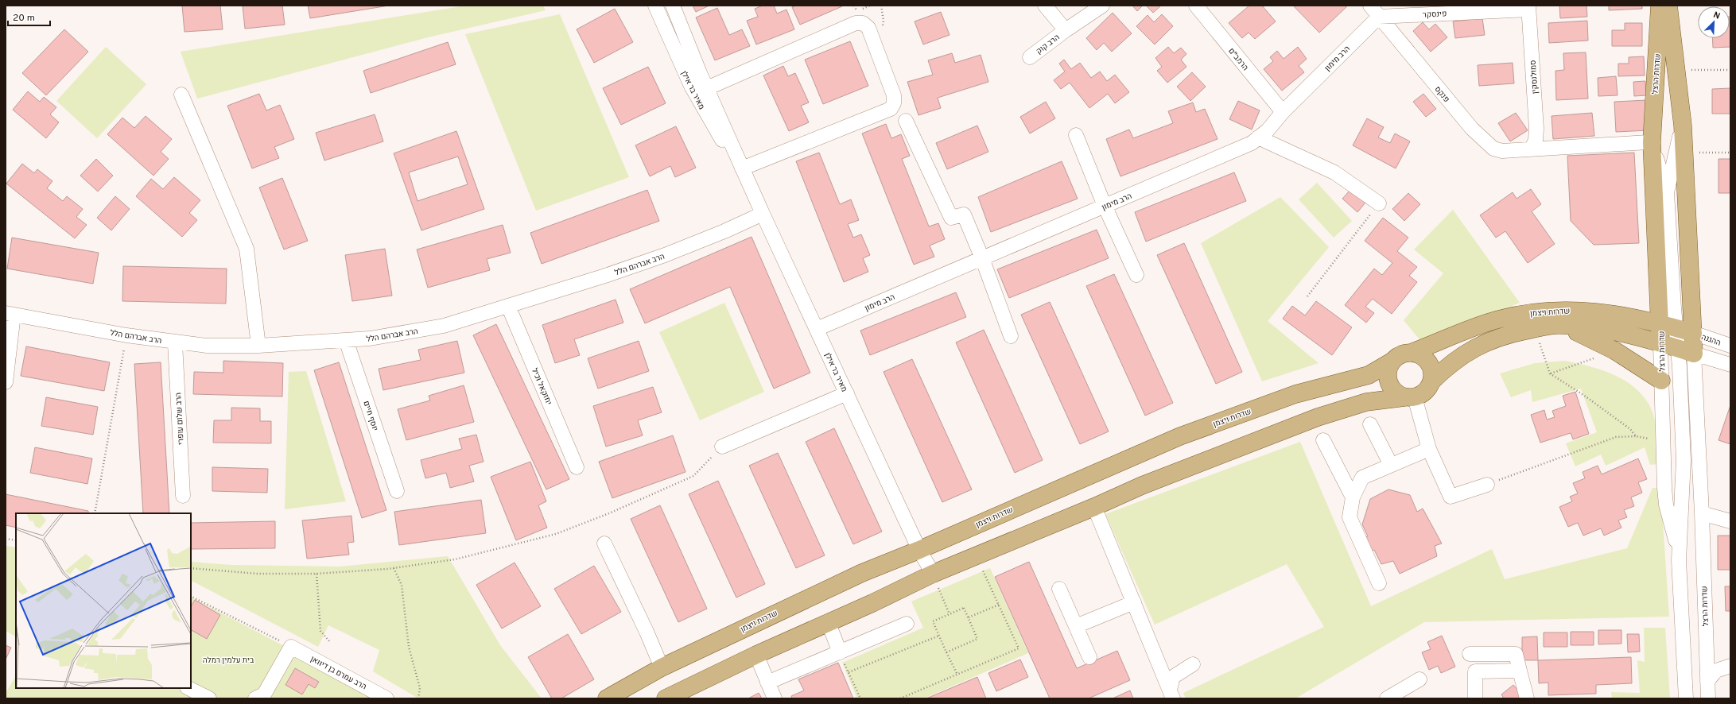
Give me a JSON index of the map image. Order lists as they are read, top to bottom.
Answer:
{
  "streets": {
    "main road": ["שדרות הרצל", "שדרות ויצמן"],
    "street": [
      "פינסקר",
      "הרב קוק",
      "הרב מימון",
      "הרמב\"ם",
      "סמולנסקין",
      "מאיר בר אילן",
      "פנקס",
      "הרב אברהם הלל",
      "ההגנה",
      "יחזקאל וכיל",
      "יוסף חיים",
      "הרב שלום עופרי",
      "הרב עמרם בן דיוואן"
    ]
  },
  "crossings": [
    ["פינסקר", "הרב מימון"],
    ["פינסקר", "סמולנסקין"],
    ["פינסקר", "פנקס"],
    ["הרב מימון", "הרמב\"ם"],
    ["הרב מימון", "מאיר בר אילן"],
    ["הרב מימון", "פנקס"],
    ["שדרות הרצל", "פנקס"],
    ["שדרות הרצל", "שדרות ויצמן"],
    ["שדרות הרצל", "ההגנה"],
    ["סמולנסקין", "פנקס"],
    ["מאיר בר אילן", "הרב אברהם הלל"],
    ["מאיר בר אילן", "שדרות ויצמן"],
    ["הרב אברהם הלל", "יחזקאל וכיל"],
    ["הרב אברהם הלל", "יוסף חיים"],
    ["הרב אברהם הלל", "הרב שלום עופרי"],
    ["שדרות ויצמן", "ההגנה"]
  ],
  "parks": ["בית עלמין רמלה"],
  "scale_bar": "20 m",
  "north": "top right"
}
